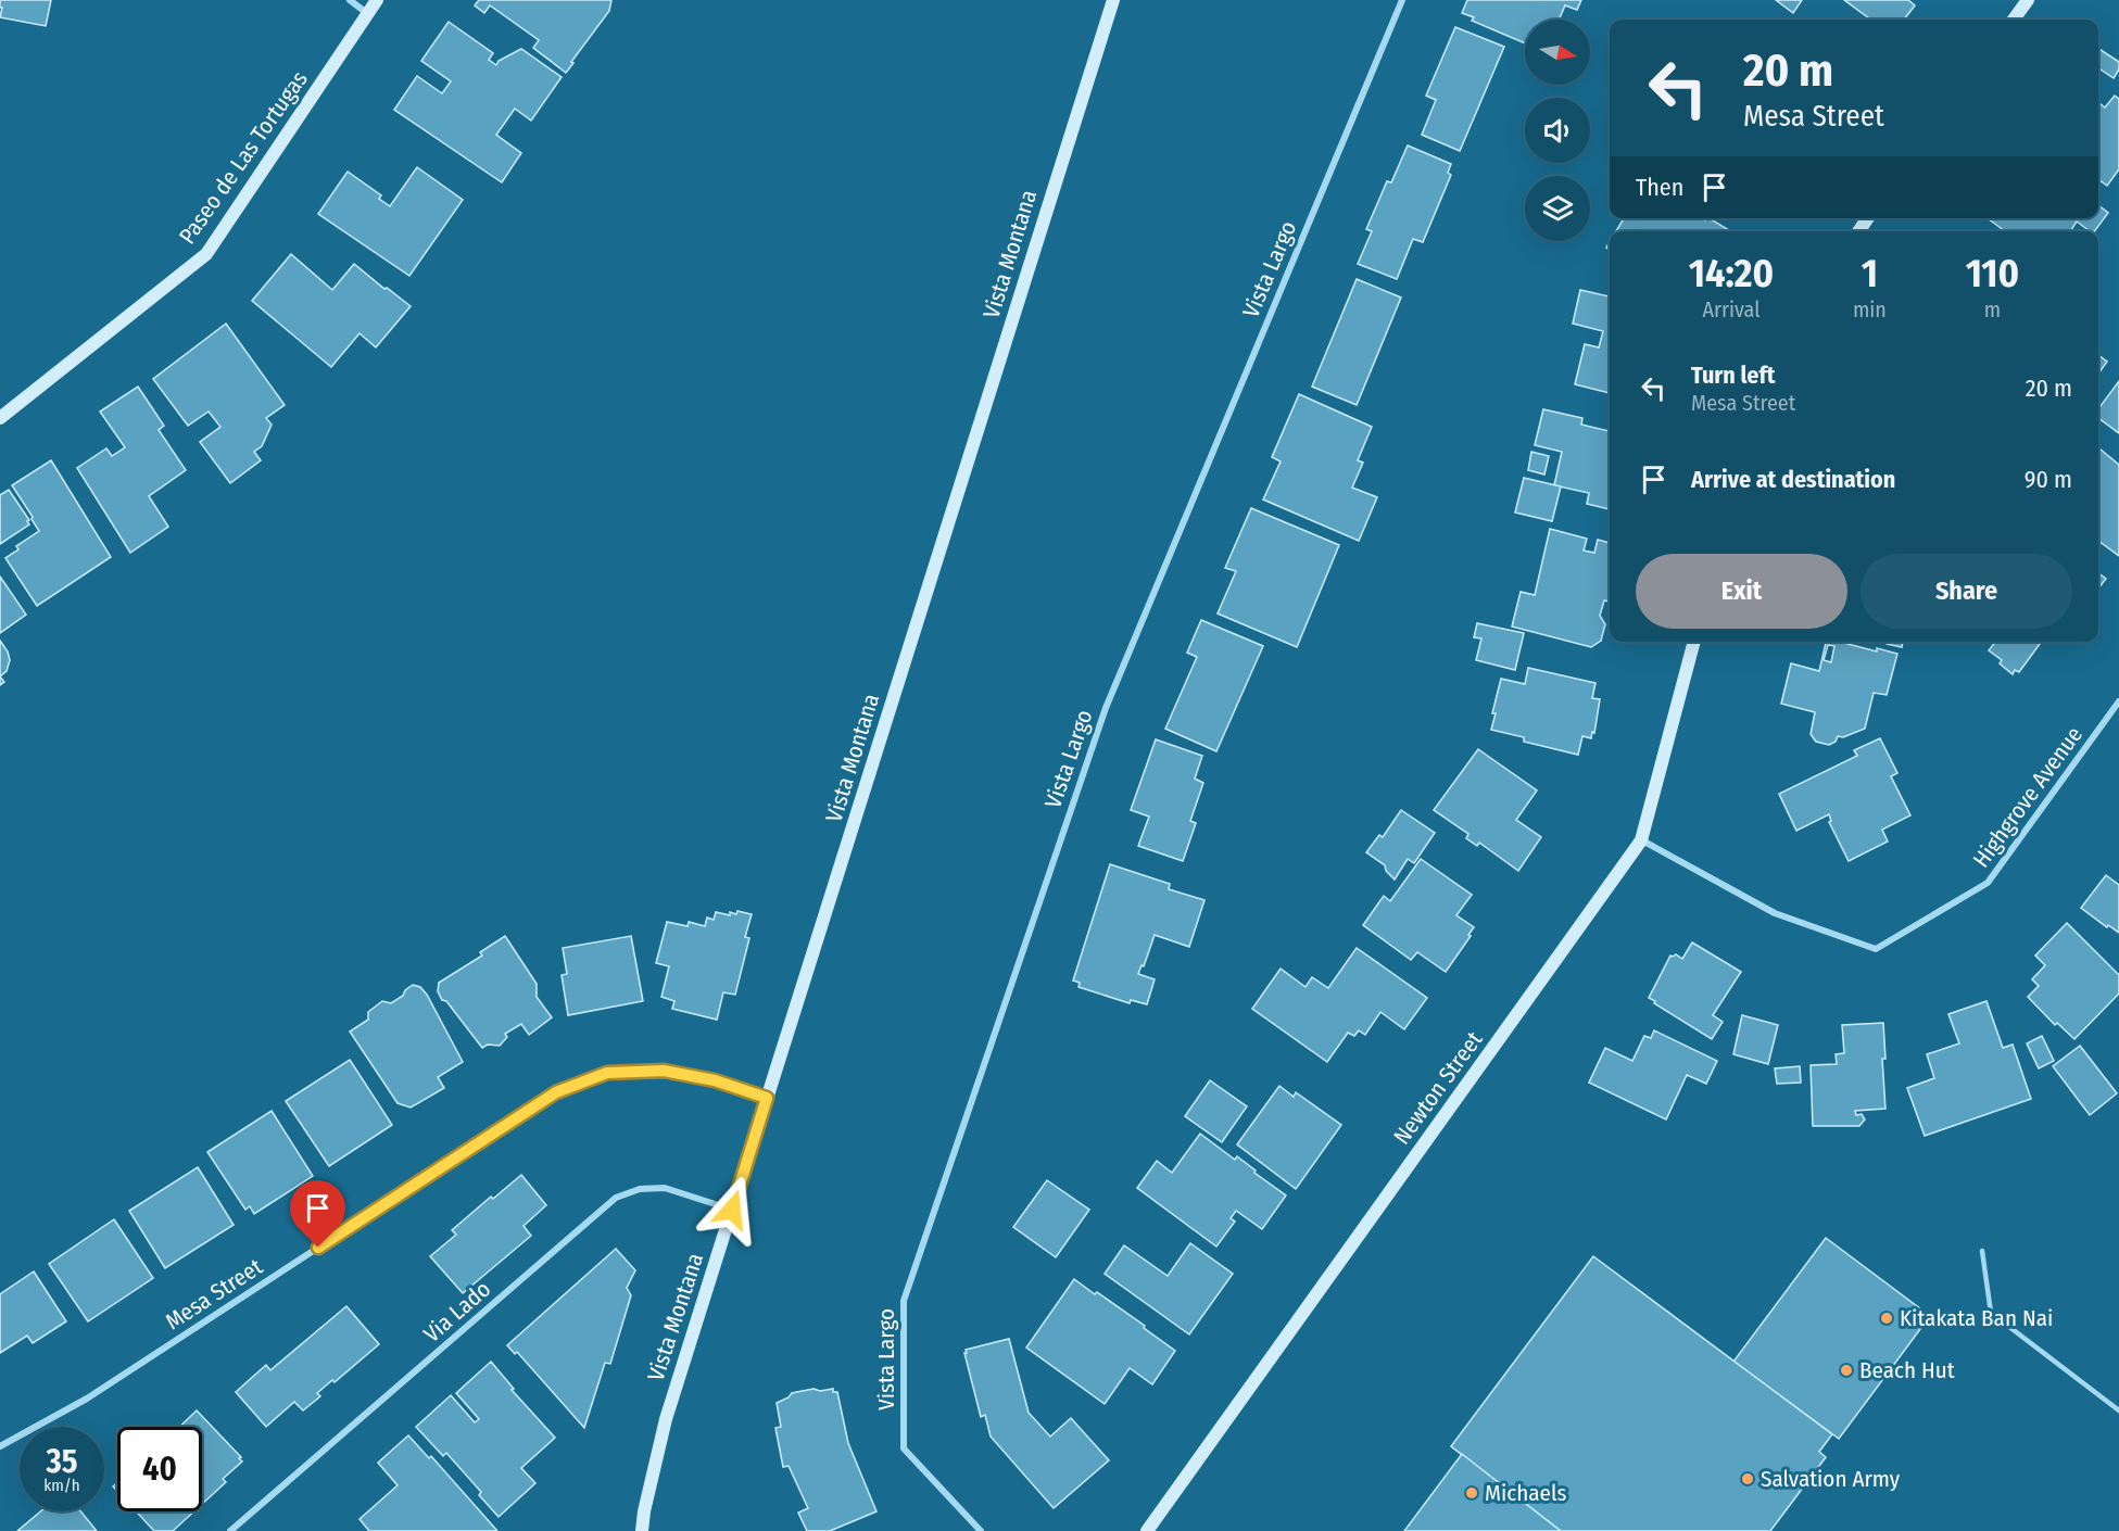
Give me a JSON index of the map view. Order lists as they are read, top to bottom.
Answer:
{
  "streets": {
    "street": [
      "Paseo de Las Tortugas",
      "Vista Montana",
      "Vista Largo",
      "Highgrove Avenue",
      "Newton Street",
      "Mesa Street",
      "Via Lado"
    ]
  },
  "crossings": [
    ["Vista Montana", "Mesa Street"],
    ["Vista Montana", "Via Lado"],
    ["Highgrove Avenue", "Newton Street"]
  ],
  "places": [
    "Kitakata Ban Nai",
    "Beach Hut",
    "Salvation Army",
    "Michaels"
  ],
  "north": "right",
  "page": {
    "turn": ["20 m", "Mesa Street"],
    "then": "Then",
    "eta": [
      "14:20",
      "Arrival",
      "1",
      "min",
      "110",
      "m"
    ],
    "list": [
      {
        "name": "Turn left",
        "note": "Mesa Street",
        "value": "20 m"
      },
      {
        "name": "Arrive at destination",
        "value": "90 m"
      }
    ],
    "buttons": ["Exit", "Share"],
    "speed": "35 km/h",
    "limit": "40"
  }
}
